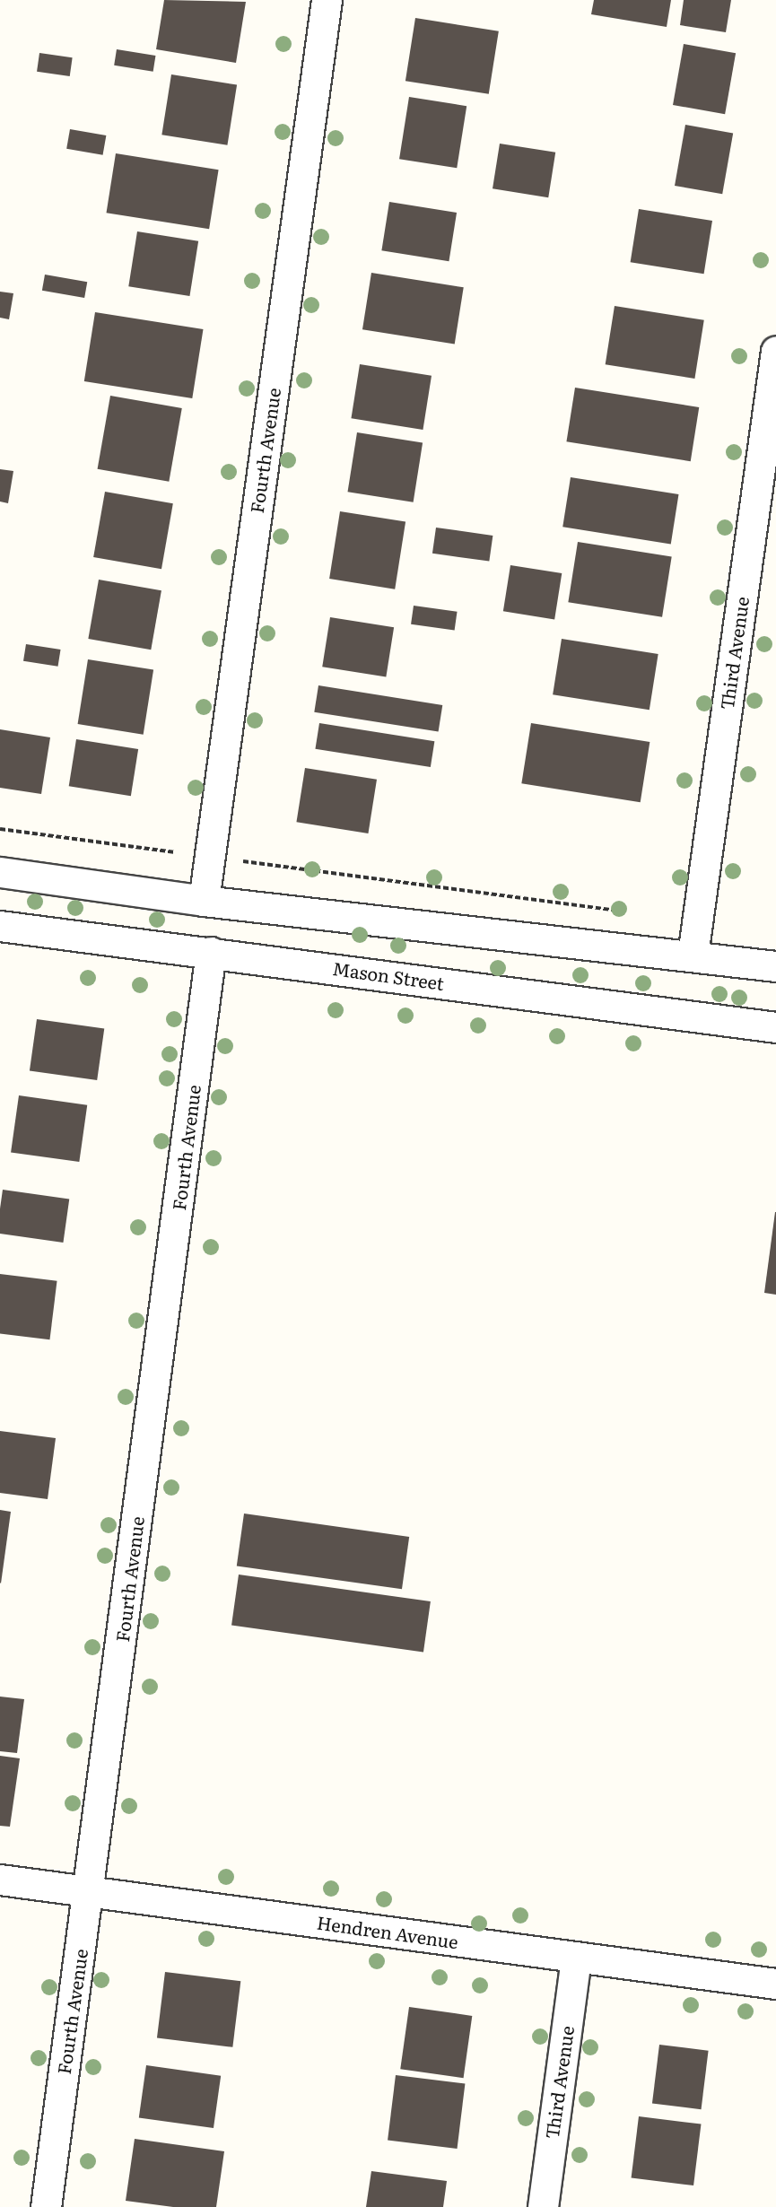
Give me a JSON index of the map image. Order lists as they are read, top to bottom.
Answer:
{
  "streets": {
    "street": [
      "Fourth Avenue",
      "Third Avenue",
      "Mason Street",
      "Hendren Avenue"
    ]
  },
  "crossings": [
    ["Fourth Avenue", "Mason Street"],
    ["Fourth Avenue", "Hendren Avenue"],
    ["Third Avenue", "Hendren Avenue"]
  ]
}
